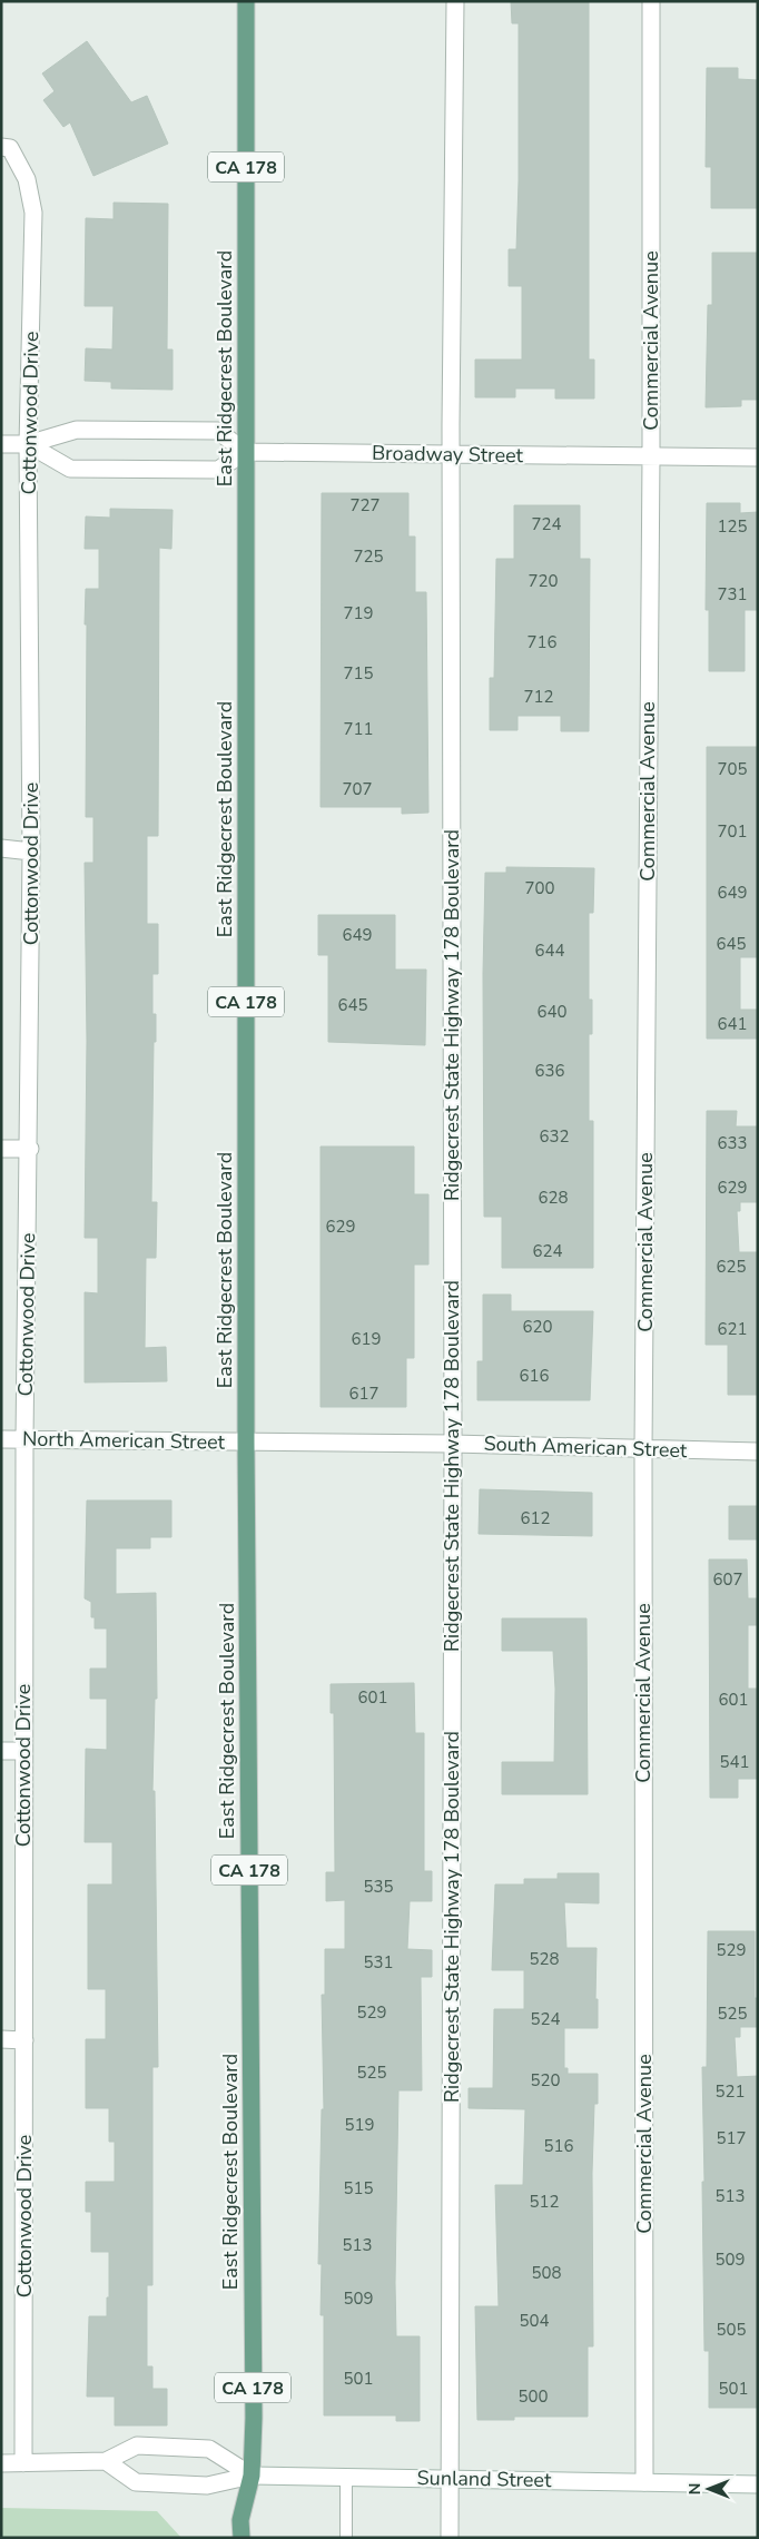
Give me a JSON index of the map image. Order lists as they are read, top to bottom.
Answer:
{
  "streets": {
    "main road": ["CA 178", "East Ridgecrest Boulevard"],
    "street": [
      "Commercial Avenue",
      "Cottonwood Drive",
      "Broadway Street",
      "Ridgecrest State Highway 178 Boulevard",
      "North American Street",
      "South American Street",
      "Sunland Street"
    ]
  },
  "crossings": [
    ["Commercial Avenue", "Broadway Street"],
    ["Commercial Avenue", "South American Street"],
    ["Commercial Avenue", "Sunland Street"],
    ["East Ridgecrest Boulevard", "Broadway Street"],
    ["East Ridgecrest Boulevard", "North American Street"],
    ["East Ridgecrest Boulevard", "South American Street"],
    ["East Ridgecrest Boulevard", "Sunland Street"],
    ["Cottonwood Drive", "North American Street"],
    ["Broadway Street", "Ridgecrest State Highway 178 Boulevard"],
    ["Ridgecrest State Highway 178 Boulevard", "South American Street"],
    ["Ridgecrest State Highway 178 Boulevard", "Sunland Street"],
    ["North American Street", "South American Street"]
  ],
  "house_numbers": [
    "727",
    "724",
    "125",
    "725",
    "720",
    "731",
    "719",
    "716",
    "715",
    "712",
    "711",
    "705",
    "707",
    "701",
    "700",
    "649",
    "649",
    "645",
    "644",
    "645",
    "640",
    "641",
    "636",
    "632",
    "633",
    "629",
    "628",
    "629",
    "624",
    "625",
    "620",
    "621",
    "619",
    "616",
    "617",
    "612",
    "607",
    "601",
    "601",
    "541",
    "535",
    "529",
    "528",
    "531",
    "529",
    "525",
    "524",
    "525",
    "520",
    "521",
    "519",
    "517",
    "516",
    "515",
    "513",
    "512",
    "513",
    "509",
    "508",
    "509",
    "504",
    "505",
    "501",
    "501",
    "500"
  ],
  "north": "left"
}
